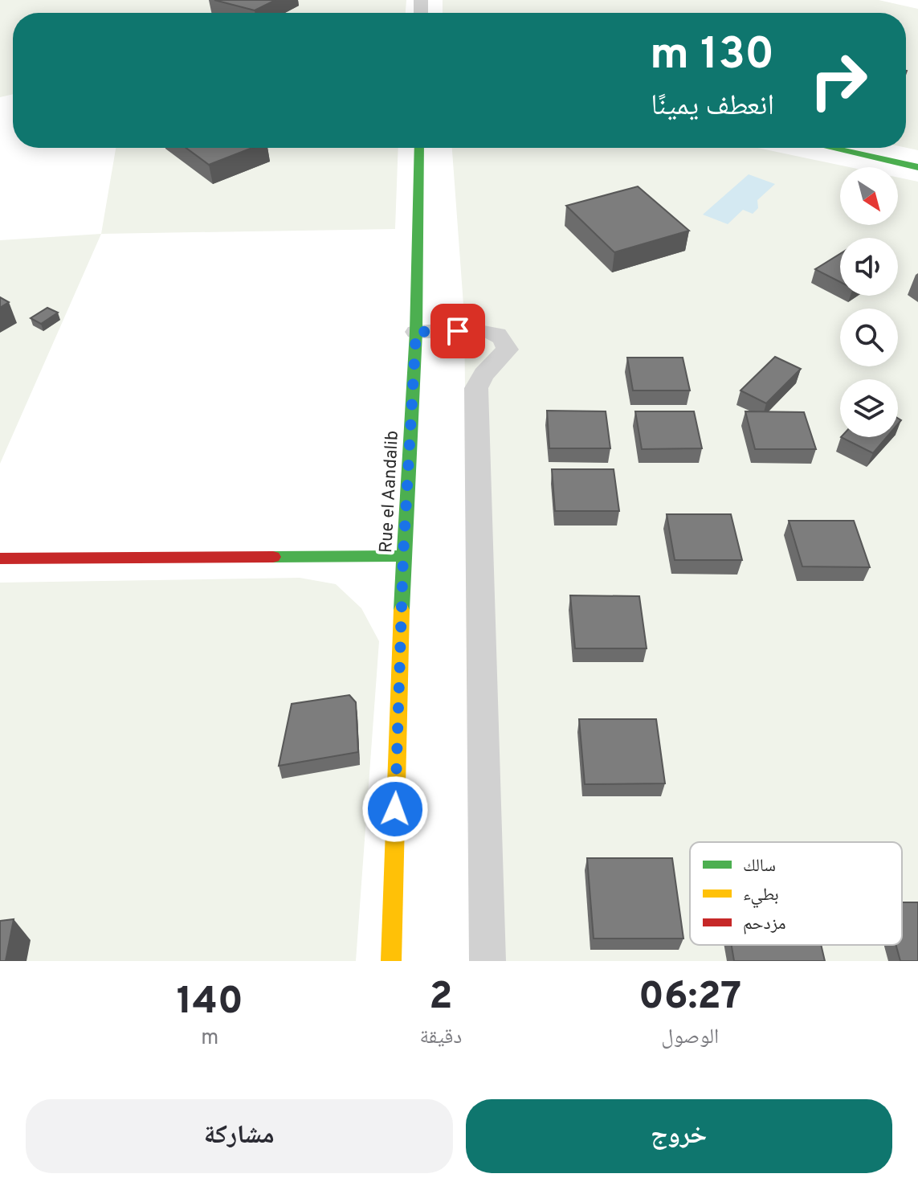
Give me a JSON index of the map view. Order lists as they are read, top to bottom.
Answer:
{
  "streets": {
    "street": ["Rue el Aandalib"]
  },
  "legend": ["سالك", "بطيء", "مزدحم"],
  "north": "bottom right",
  "page": {
    "turn": ["130 m", "انعطف يمينًا"],
    "eta": [
      "06:27",
      "الوصول",
      "2",
      "دقيقة",
      "140",
      "m"
    ],
    "buttons": ["خروج", "مشاركة"]
  }
}
